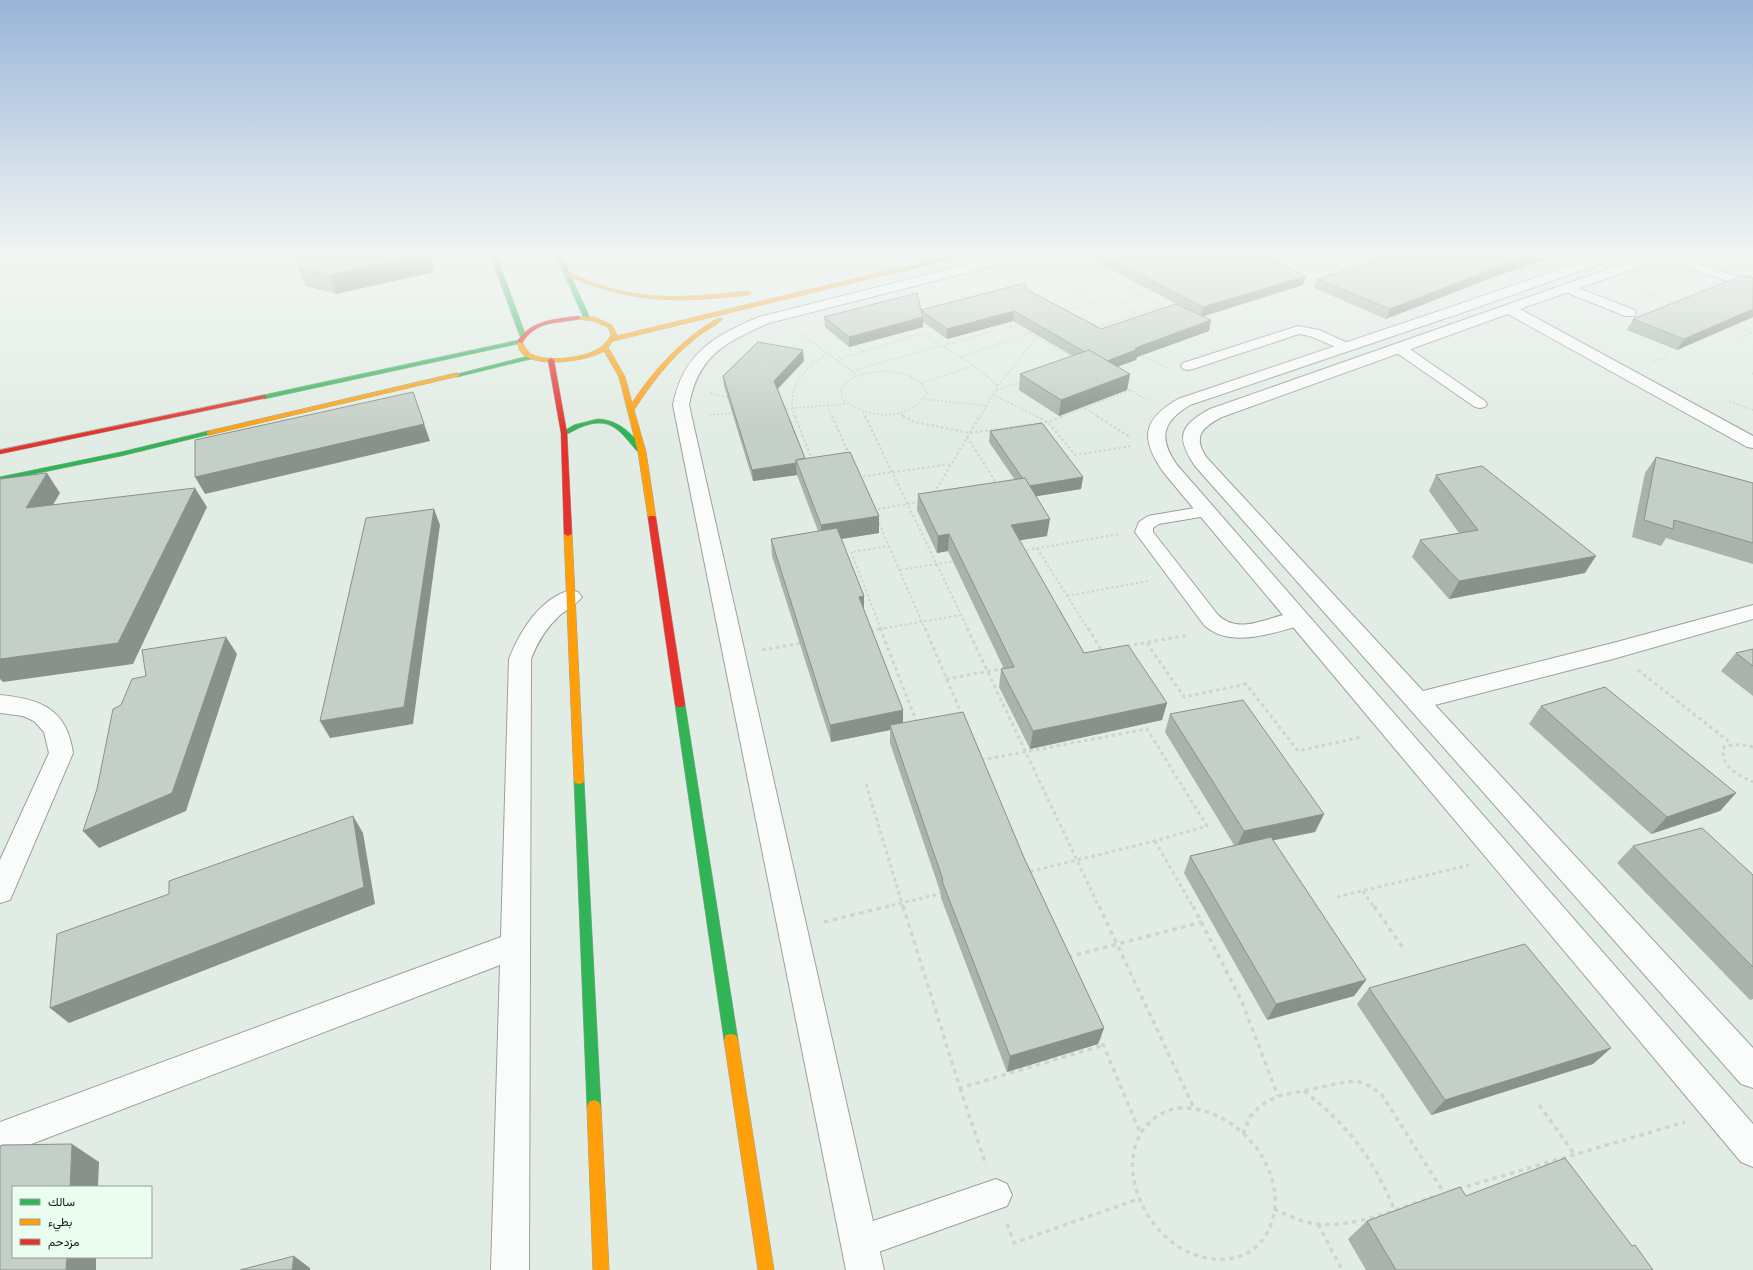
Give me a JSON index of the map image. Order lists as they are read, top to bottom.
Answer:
{
  "legend": ["سالك", "بطيء", "مزدحم"]
}
